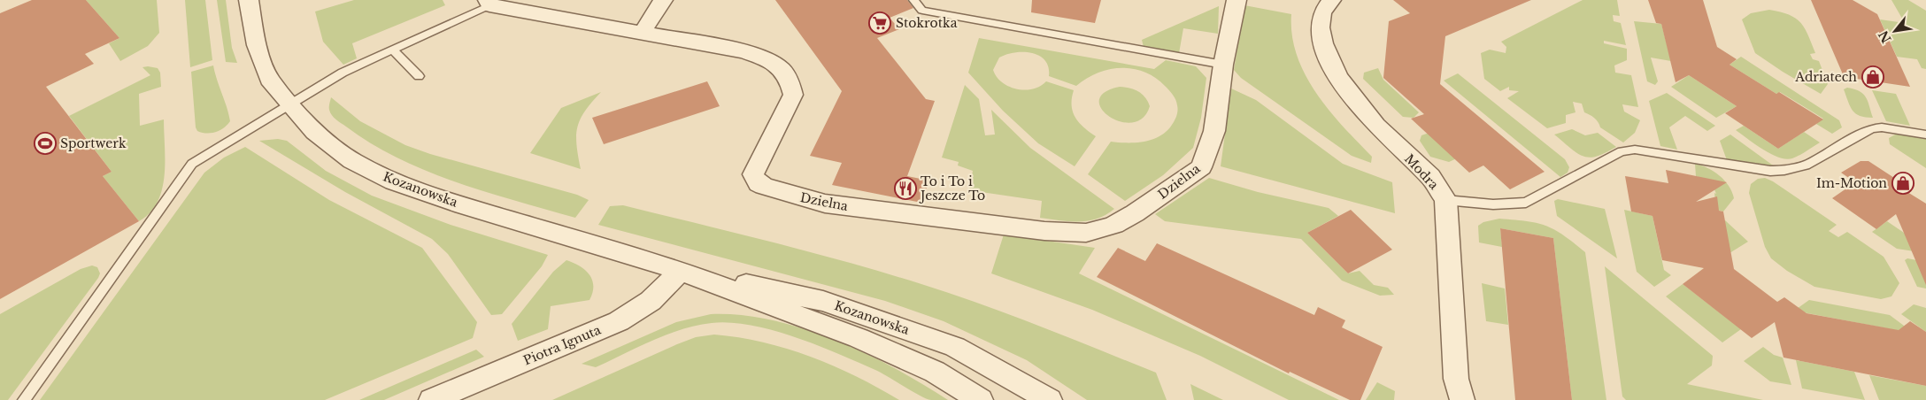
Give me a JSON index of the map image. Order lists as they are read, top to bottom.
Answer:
{
  "streets": {
    "street": [
      "Modra",
      "Dzielna",
      "Kozanowska",
      "Piotra Ignuta"
    ]
  },
  "crossings": [
    ["Kozanowska", "Piotra Ignuta"]
  ],
  "places": {
    "supermarket": ["Stokrotka"],
    "shop": ["Adriatech", "Im-Motion"],
    "sports": ["Sportwerk"],
    "restaurant": ["To i To i Jeszcze To"]
  },
  "north": "bottom left"
}
